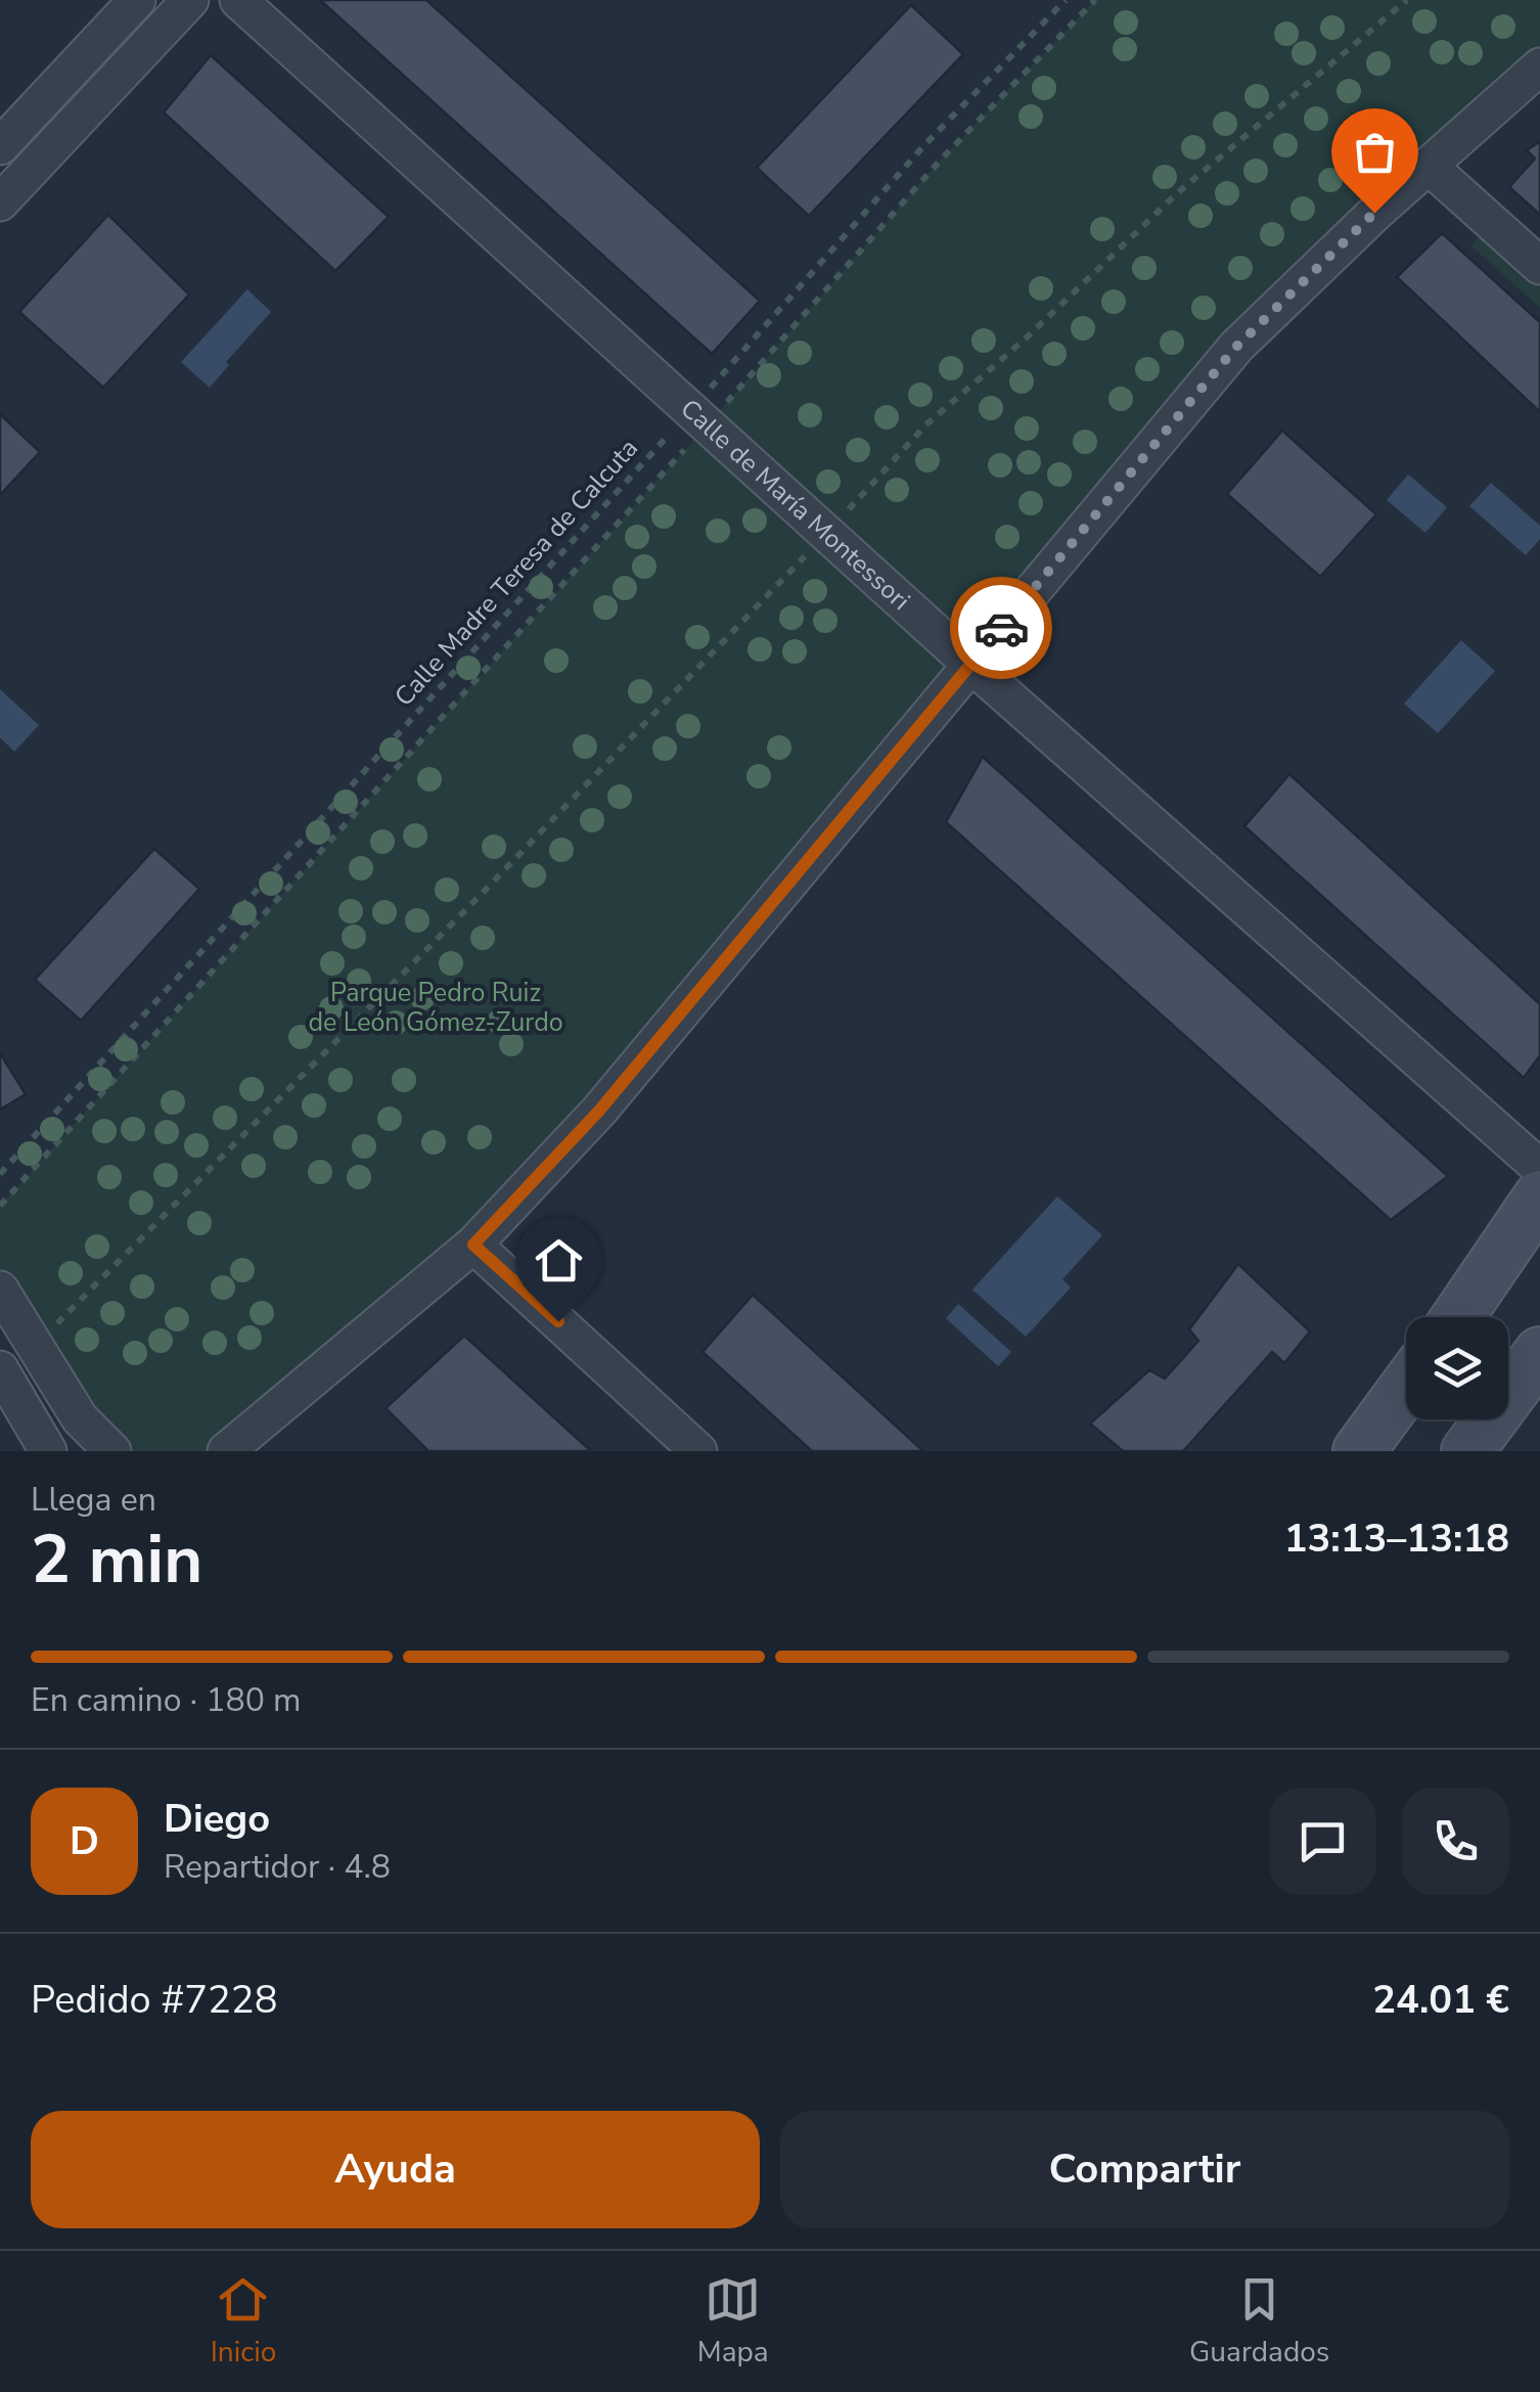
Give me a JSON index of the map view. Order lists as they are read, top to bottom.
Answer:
{
  "streets": {
    "street": ["Calle de María Montessori"],
    "path": ["Calle Madre Teresa de Calcuta"]
  },
  "crossings": [
    ["Calle de María Montessori", "Calle Madre Teresa de Calcuta"]
  ],
  "parks": ["Parque Pedro Ruiz de León Gómez-Zurdo"],
  "page": {
    "heading": ["2 min", "Llega en", "13:13–13:18"],
    "panel": [
      "Diego",
      "Repartidor · 4.8",
      "Pedido #7228",
      "24.01 €"
    ],
    "bar": "En camino · 180 m",
    "round": "D",
    "buttons": ["Ayuda", "Compartir"],
    "tabs": ["Inicio", "Mapa", "Guardados"]
  }
}
